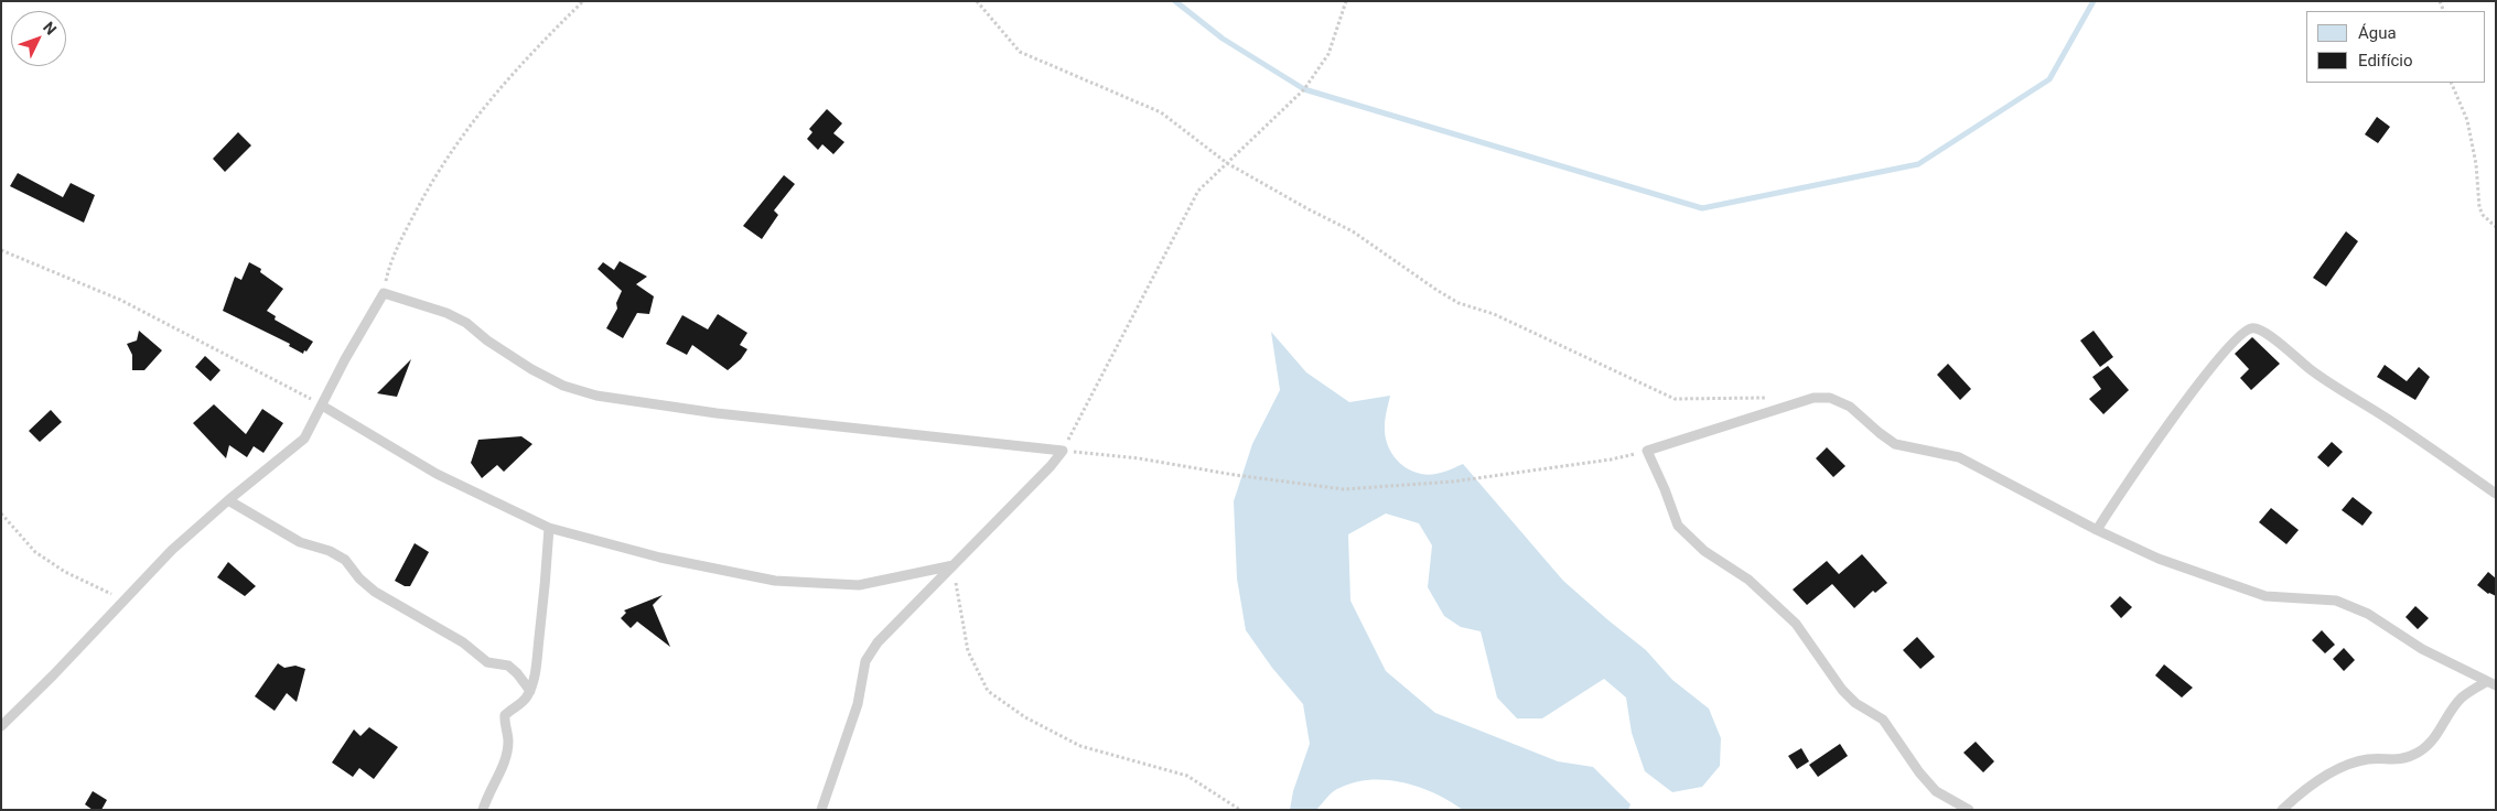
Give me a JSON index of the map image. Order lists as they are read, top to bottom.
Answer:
{
  "legend": ["Água", "Edifício"],
  "north": "top right"
}
